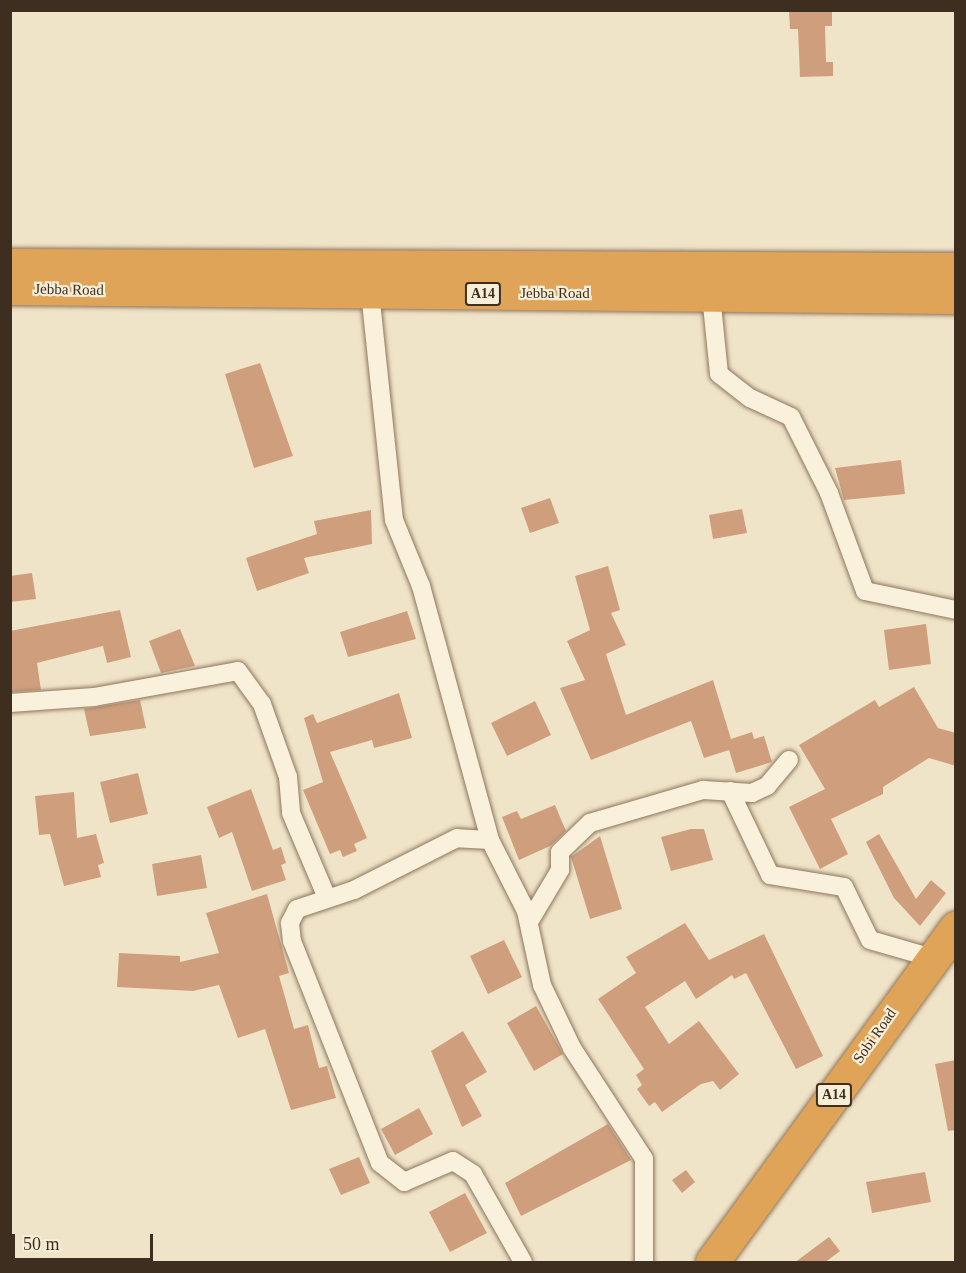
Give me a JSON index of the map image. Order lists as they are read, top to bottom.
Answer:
{
  "streets": {
    "highway": ["Jebba Road", "A14", "Sobi Road"]
  },
  "scale_bar": "50 m"
}
